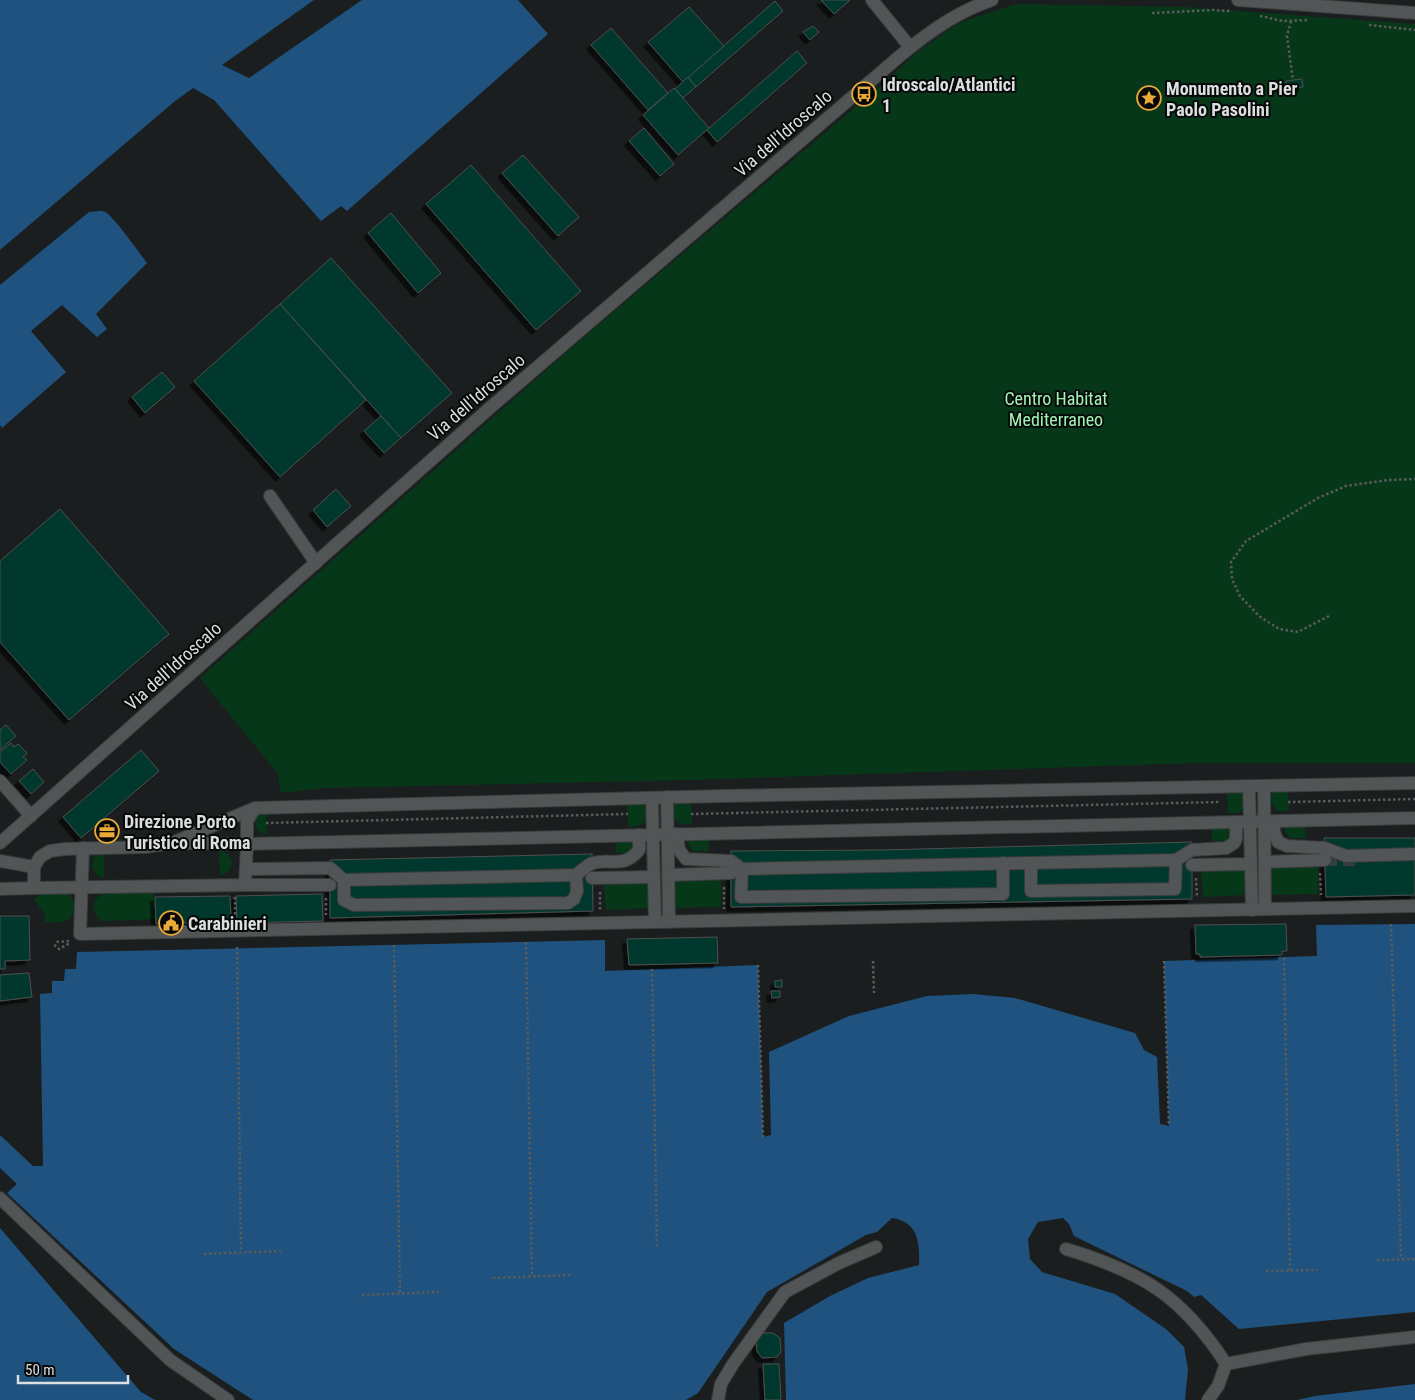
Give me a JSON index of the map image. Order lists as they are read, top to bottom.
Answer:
{
  "streets": {
    "street": ["Via dell'Idroscalo"]
  },
  "parks": ["Centro Habitat Mediterraneo"],
  "places": {
    "bus stop": ["Idroscalo/Atlantici 1"],
    "place": ["Monumento a Pier Paolo Pasolini"],
    "office": ["Direzione Porto Turistico di Roma"],
    "public building": ["Carabinieri"]
  },
  "scale_bar": "50 m"
}
